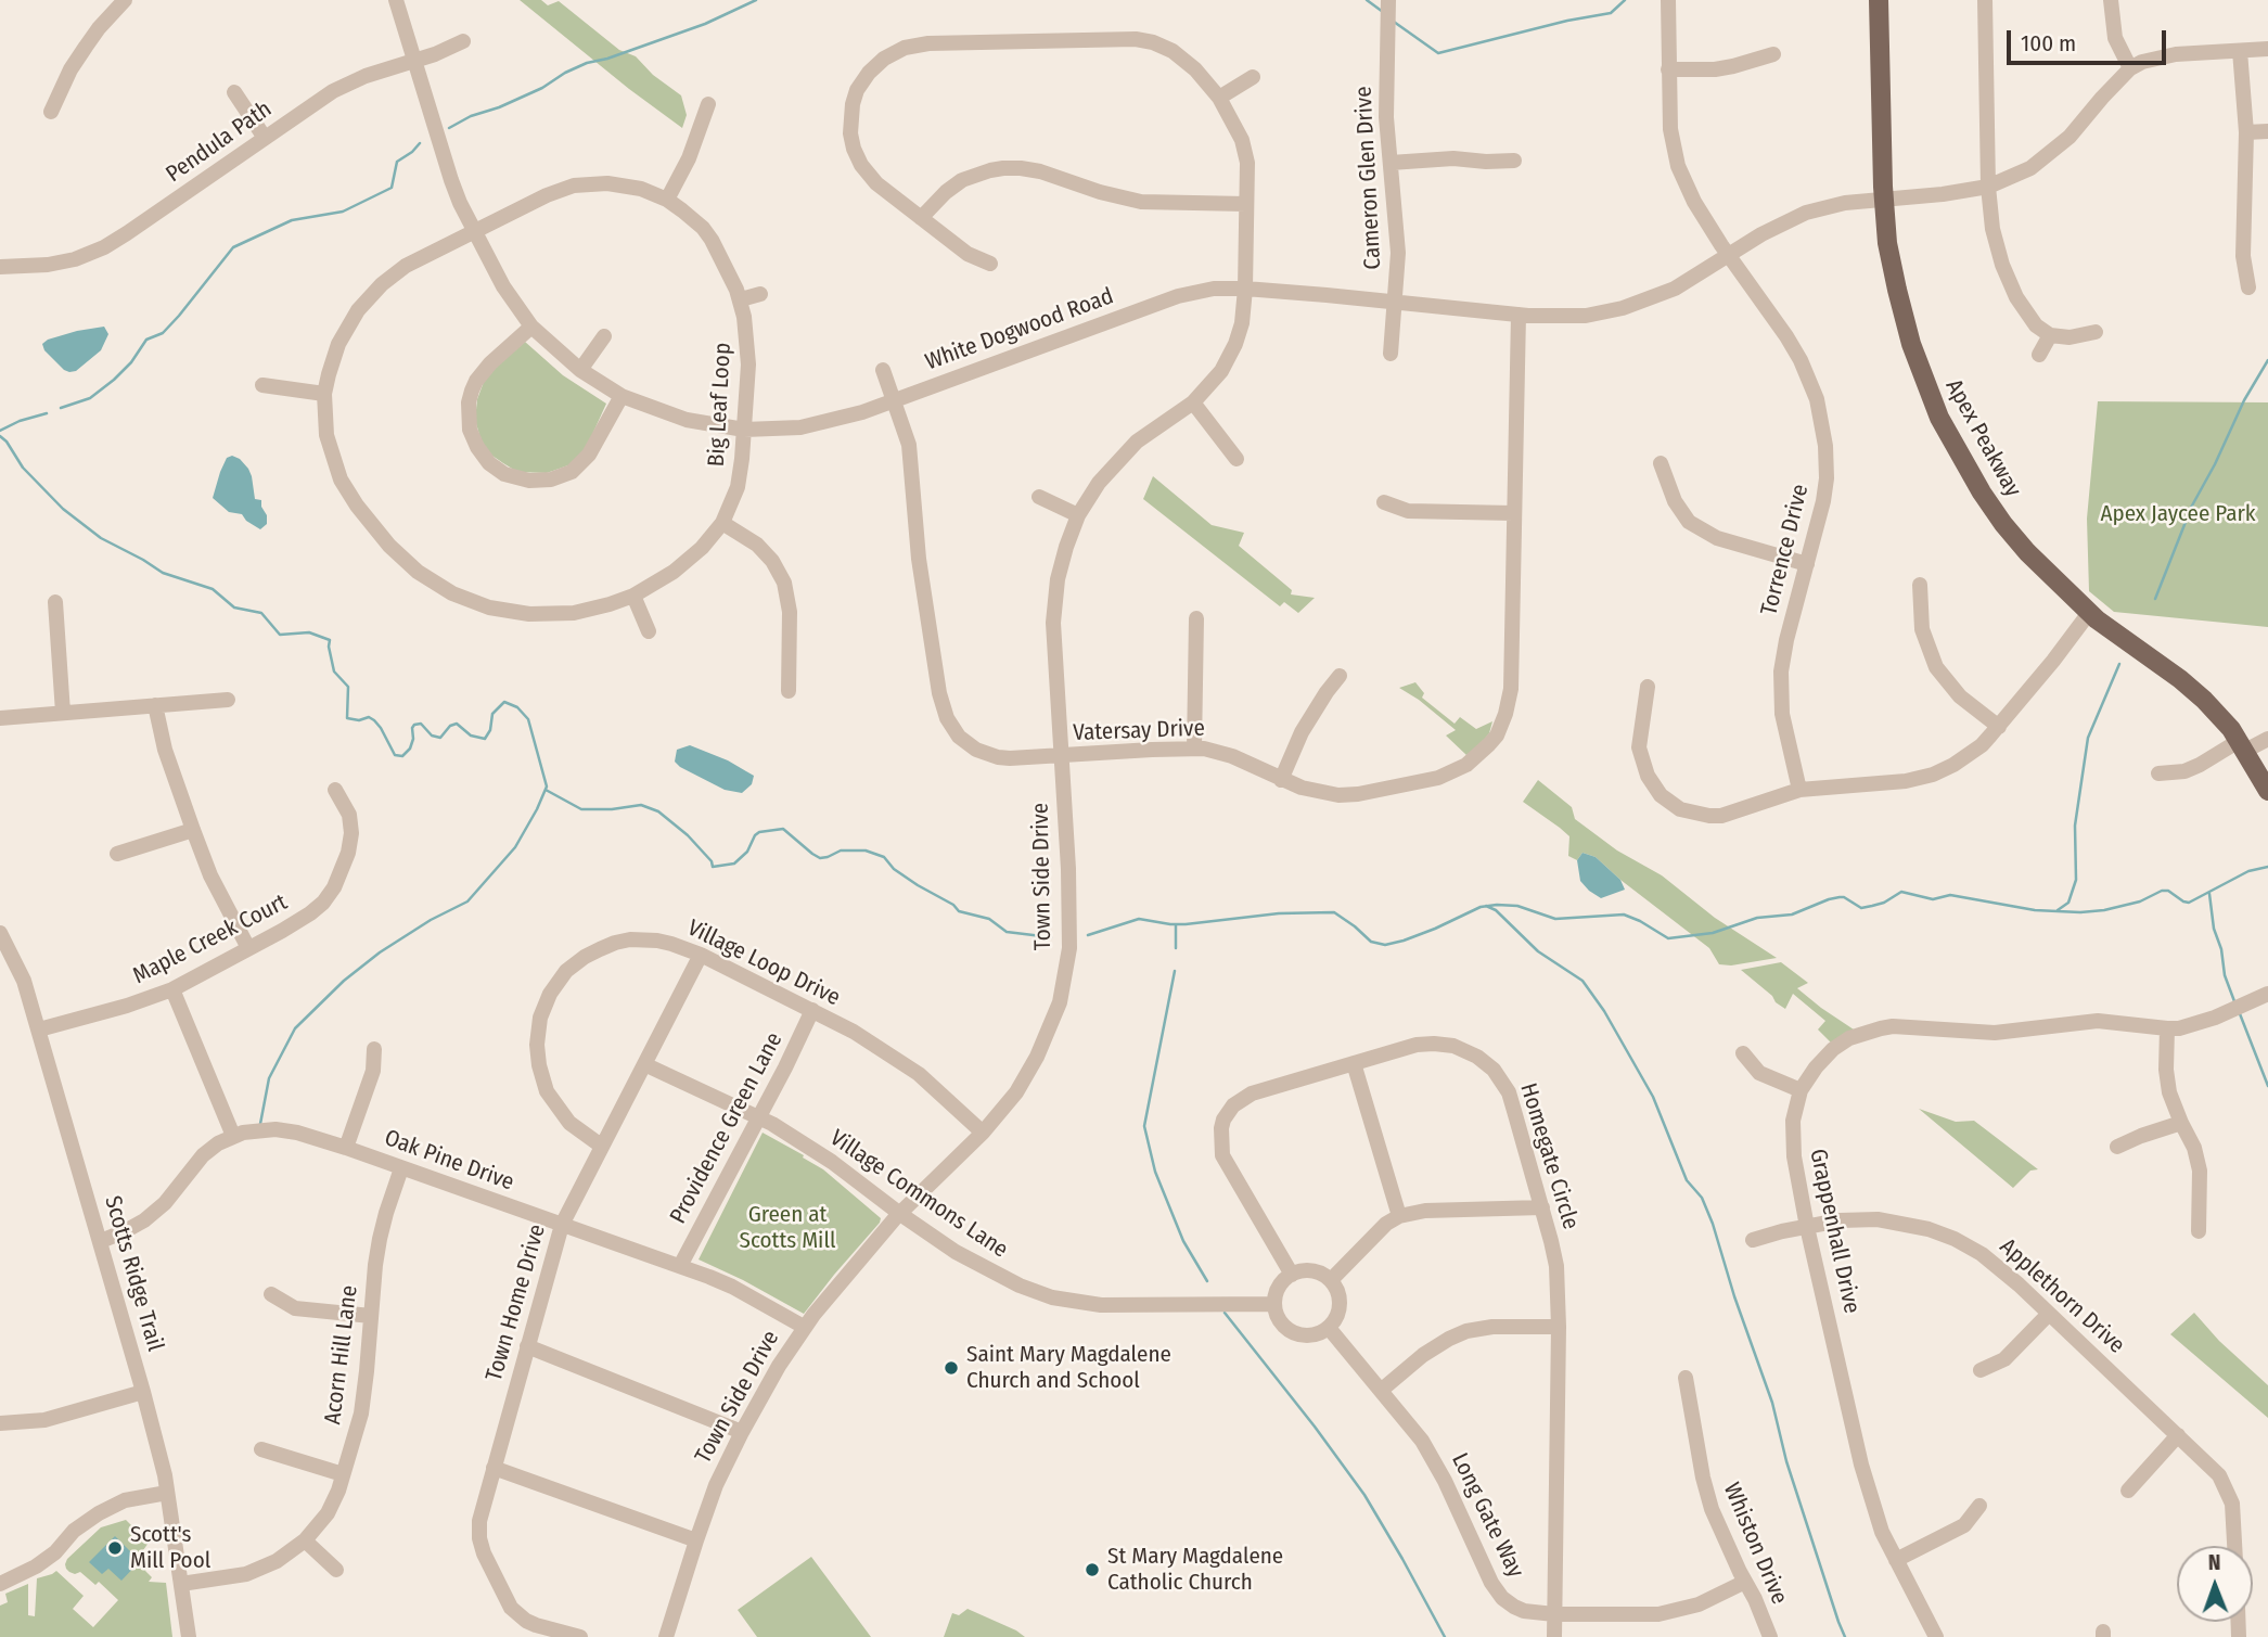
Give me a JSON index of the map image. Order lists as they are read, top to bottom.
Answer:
{
  "streets": {
    "main road": ["Apex Peakway"],
    "street": [
      "Pendula Path",
      "Cameron Glen Drive",
      "White Dogwood Road",
      "Big Leaf Loop",
      "Torrence Drive",
      "Vatersay Drive",
      "Town Side Drive",
      "Maple Creek Court",
      "Village Loop Drive",
      "Providence Green Lane",
      "Homegate Circle",
      "Oak Pine Drive",
      "Village Commons Lane",
      "Grappenhall Drive",
      "Scotts Ridge Trail",
      "Applethorn Drive",
      "Town Home Drive",
      "Acorn Hill Lane",
      "Long Gate Way",
      "Whiston Drive"
    ]
  },
  "crossings": [
    ["Pendula Path", "White Dogwood Road"],
    ["Cameron Glen Drive", "White Dogwood Road"],
    ["White Dogwood Road", "Big Leaf Loop"],
    ["White Dogwood Road", "Apex Peakway"],
    ["White Dogwood Road", "Torrence Drive"],
    ["White Dogwood Road", "Vatersay Drive"],
    ["White Dogwood Road", "Town Side Drive"],
    ["Vatersay Drive", "Town Side Drive"],
    ["Town Side Drive", "Village Loop Drive"],
    ["Town Side Drive", "Oak Pine Drive"],
    ["Town Side Drive", "Village Commons Lane"],
    ["Maple Creek Court", "Scotts Ridge Trail"],
    ["Village Loop Drive", "Providence Green Lane"],
    ["Village Loop Drive", "Town Home Drive"],
    ["Providence Green Lane", "Oak Pine Drive"],
    ["Providence Green Lane", "Village Commons Lane"],
    ["Homegate Circle", "Village Commons Lane"],
    ["Homegate Circle", "Long Gate Way"],
    ["Oak Pine Drive", "Scotts Ridge Trail"],
    ["Oak Pine Drive", "Town Home Drive"],
    ["Oak Pine Drive", "Acorn Hill Lane"],
    ["Village Commons Lane", "Town Home Drive"],
    ["Village Commons Lane", "Long Gate Way"],
    ["Grappenhall Drive", "Applethorn Drive"],
    ["Scotts Ridge Trail", "Acorn Hill Lane"],
    ["Long Gate Way", "Whiston Drive"]
  ],
  "parks": ["Apex Jaycee Park", "Green at Scotts Mill"],
  "places": ["Saint Mary Magdalene Church and School", "Scott's Mill Pool", "St Mary Magdalene Catholic Church"],
  "scale_bar": "100 m",
  "north": "top"
}
